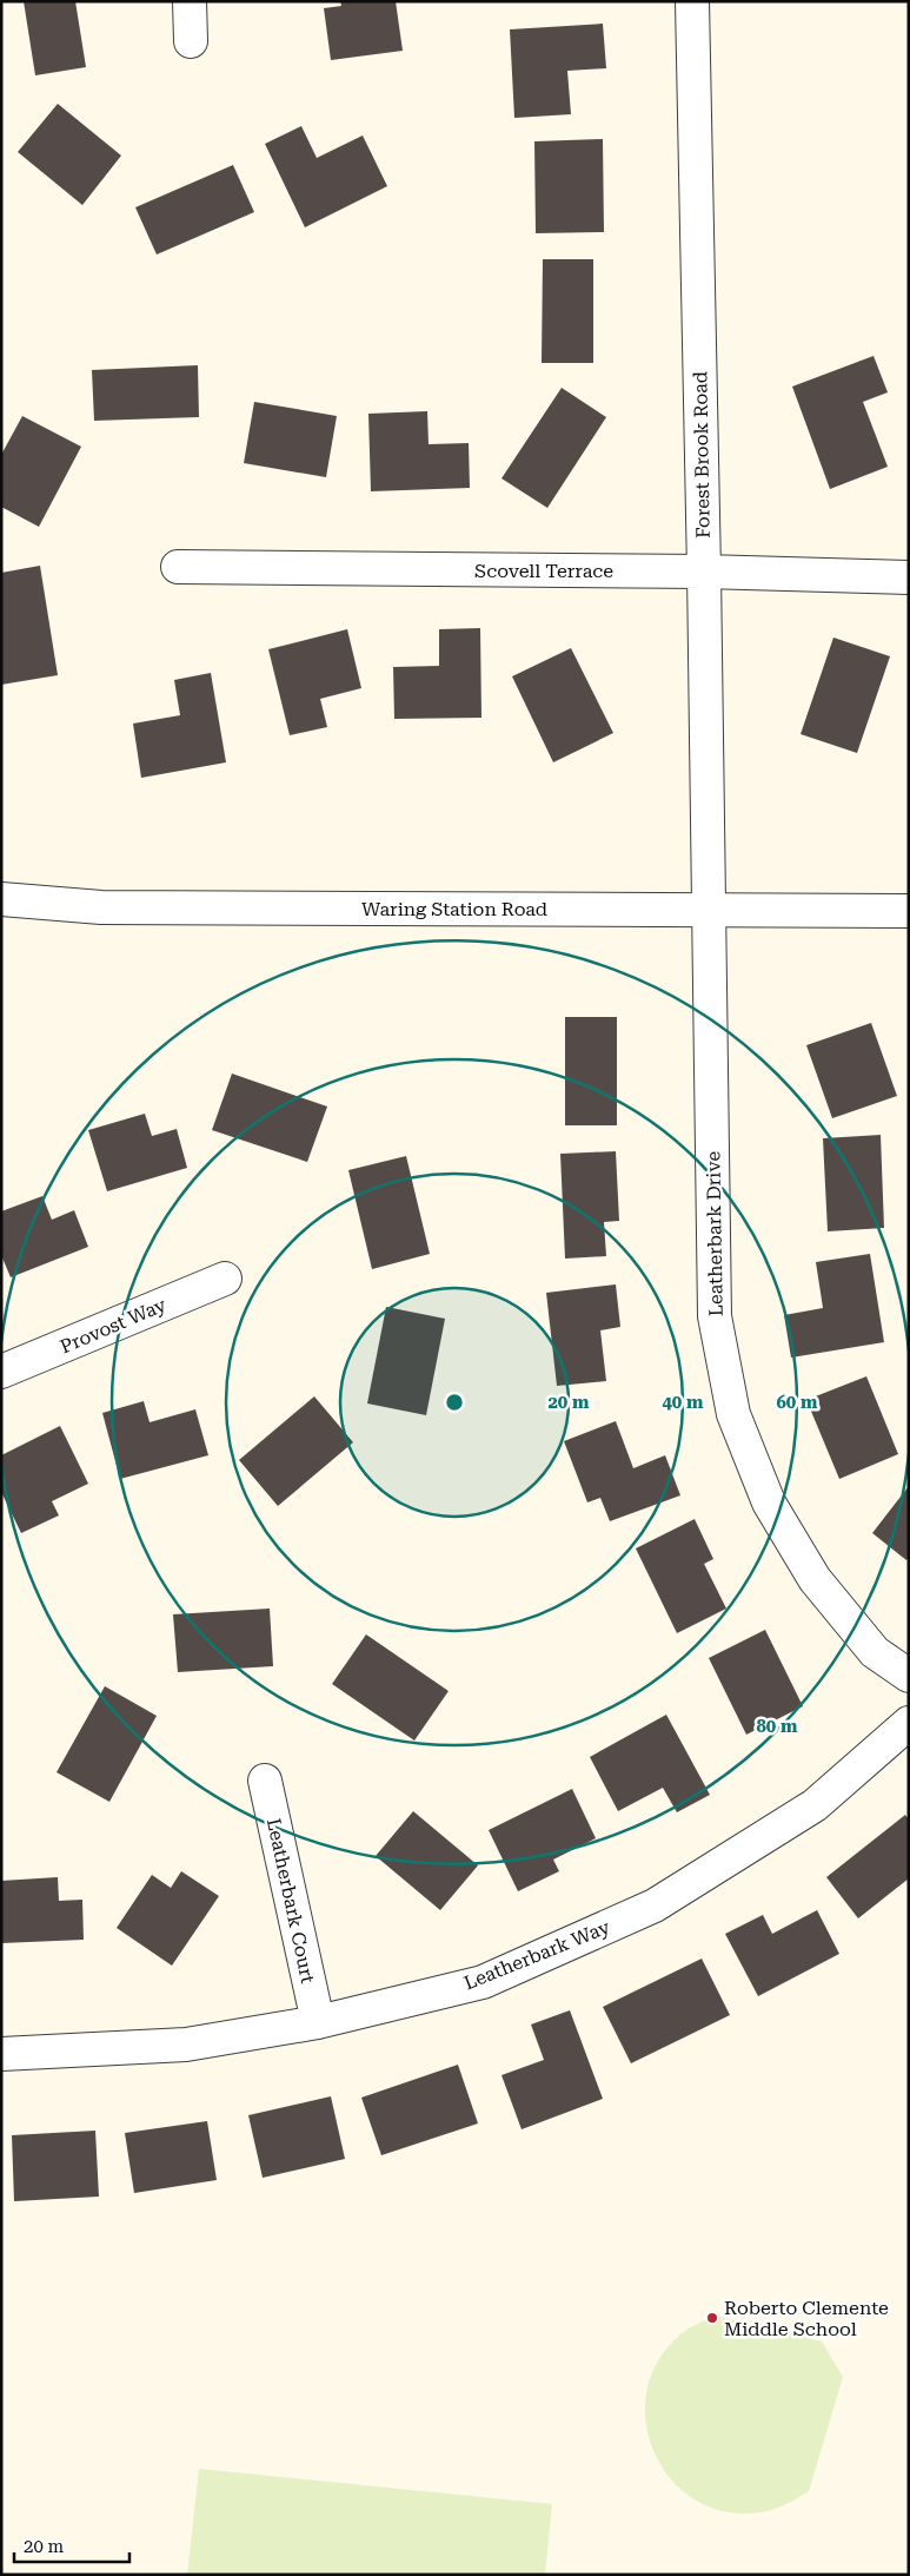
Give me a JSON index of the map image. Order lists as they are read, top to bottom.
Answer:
{
  "streets": {
    "street": [
      "Forest Brook Road",
      "Scovell Terrace",
      "Waring Station Road",
      "Leatherbark Drive",
      "Provost Way",
      "Leatherbark Court",
      "Leatherbark Way"
    ]
  },
  "crossings": [
    ["Forest Brook Road", "Scovell Terrace"],
    ["Forest Brook Road", "Waring Station Road"],
    ["Forest Brook Road", "Leatherbark Drive"],
    ["Waring Station Road", "Leatherbark Drive"],
    ["Leatherbark Court", "Leatherbark Way"]
  ],
  "places": ["Roberto Clemente Middle School"],
  "scale_bar": "20 m",
  "rings": [
    "20 m",
    "40 m",
    "60 m",
    "80 m"
  ]
}
